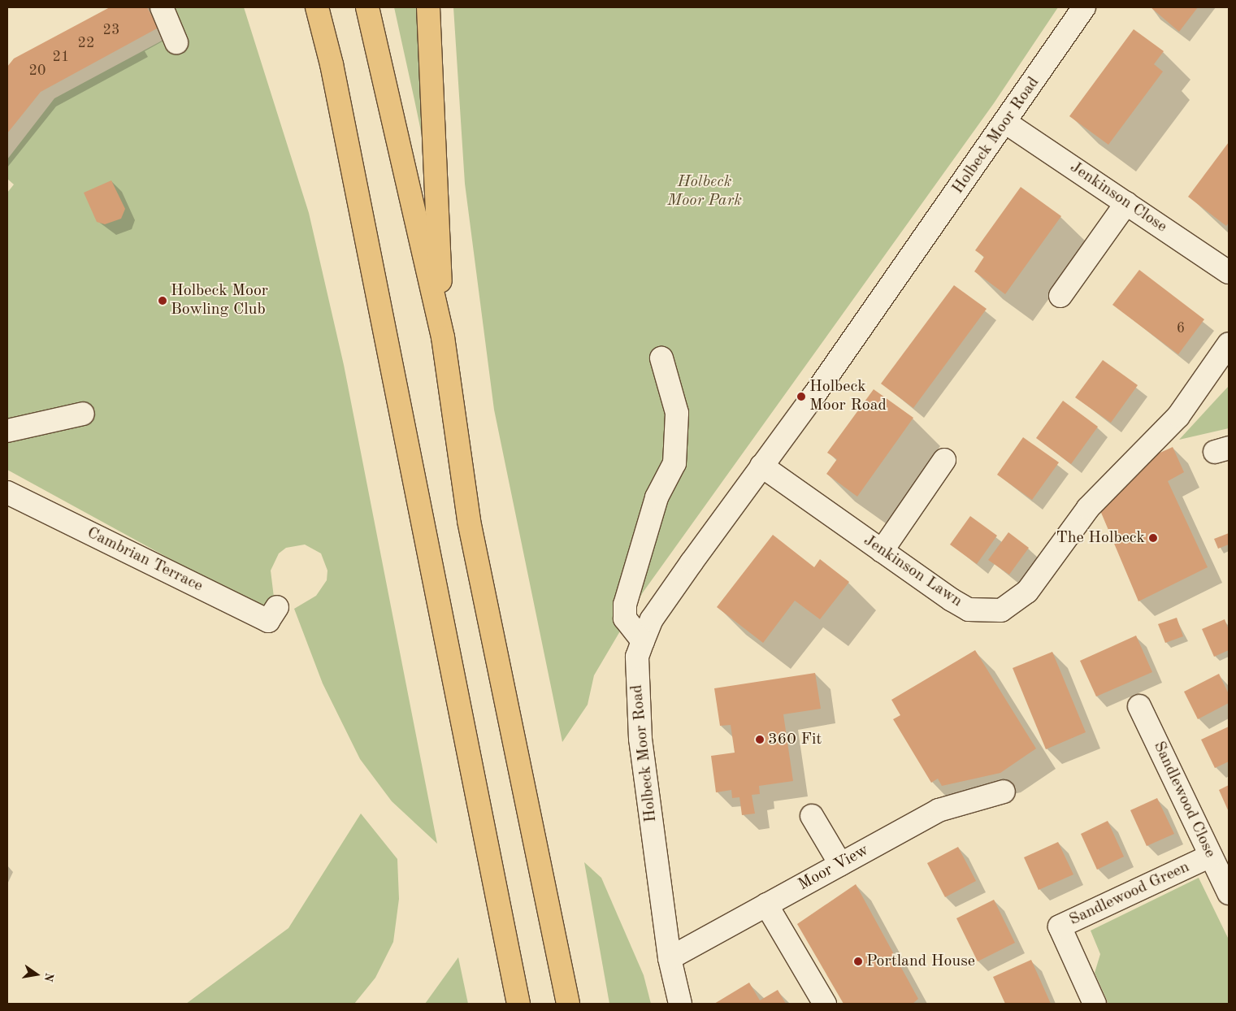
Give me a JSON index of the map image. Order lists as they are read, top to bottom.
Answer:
{
  "streets": {
    "street": [
      "Holbeck Moor Road",
      "Jenkinson Close",
      "Cambrian Terrace",
      "Jenkinson Lawn",
      "Sandlewood Close",
      "Moor View",
      "Sandlewood Green"
    ]
  },
  "crossings": [
    ["Holbeck Moor Road", "Jenkinson Close"],
    ["Holbeck Moor Road", "Jenkinson Lawn"],
    ["Holbeck Moor Road", "Moor View"],
    ["Sandlewood Close", "Sandlewood Green"]
  ],
  "parks": ["Holbeck Moor Park"],
  "places": [
    "Holbeck Moor Bowling Club",
    "Holbeck Moor Road",
    "The Holbeck",
    "360 Fit",
    "Portland House"
  ],
  "house_numbers": [
    "23",
    "22",
    "21",
    "20",
    "6"
  ],
  "north": "right"
}
